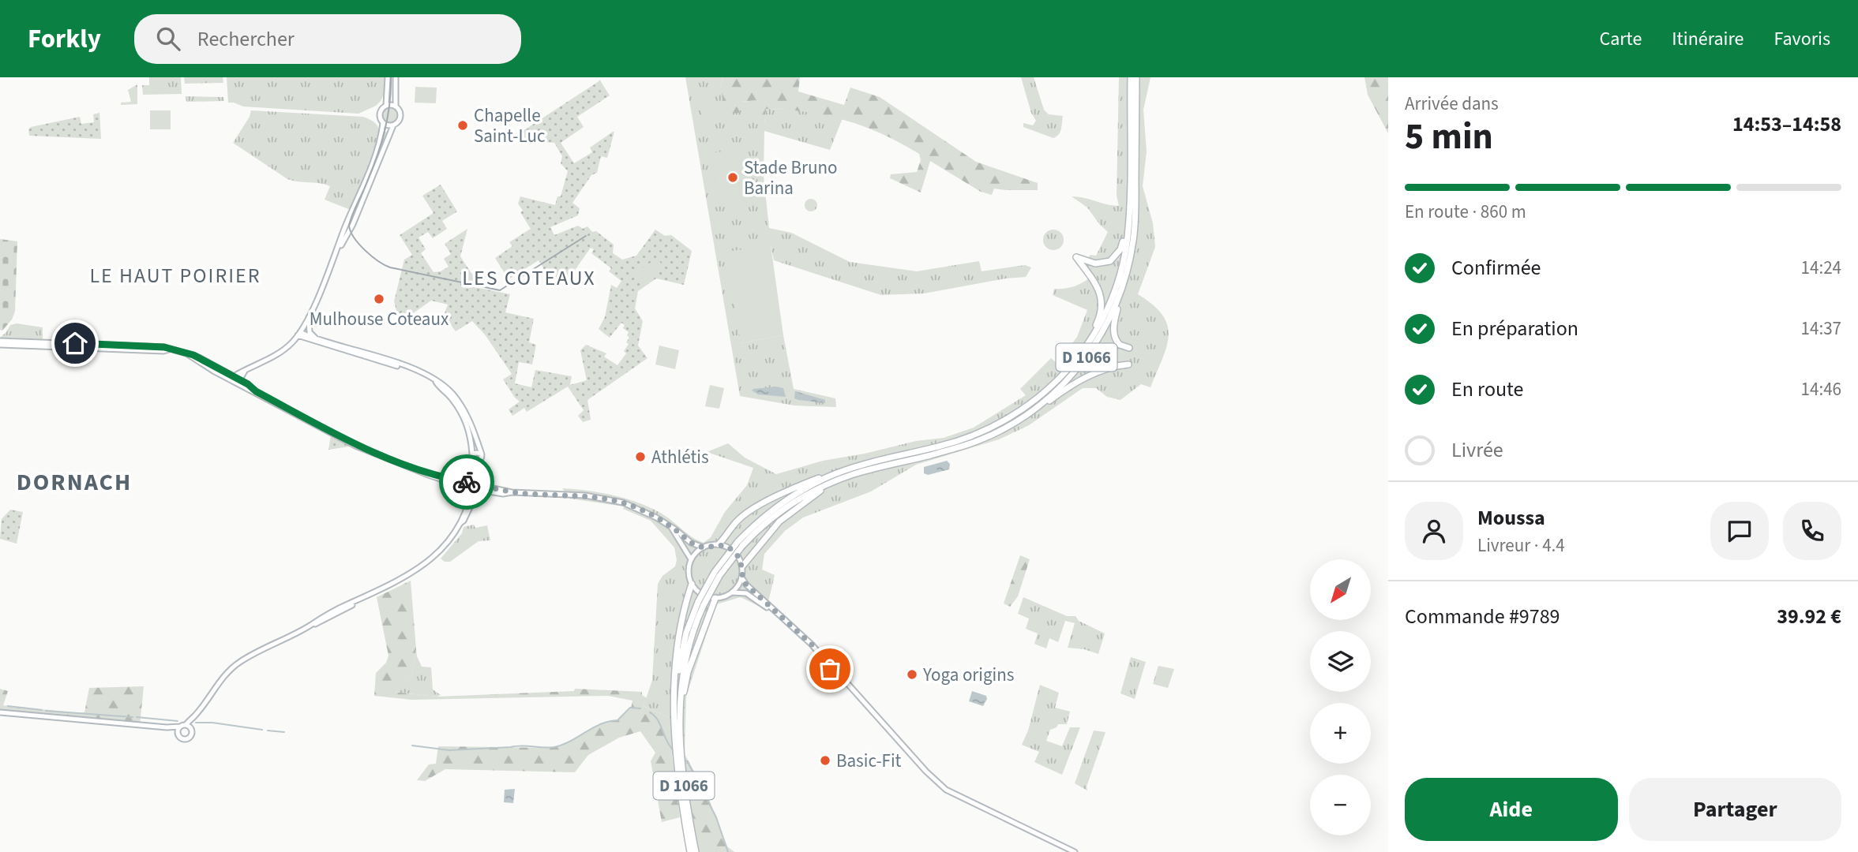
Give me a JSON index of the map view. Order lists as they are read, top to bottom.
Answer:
{
  "streets": {
    "highway": ["D 1066"]
  },
  "districts": ["LE HAUT POIRIER", "LES COTEAUX", "DORNACH"],
  "places": [
    "Chapelle Saint-Luc",
    "Stade Bruno Barina",
    "Mulhouse Coteaux",
    "Athlétis",
    "Yoga origins",
    "Basic-Fit"
  ],
  "north": "bottom left",
  "page": {
    "header": "Forkly",
    "search": "Rechercher",
    "nav": ["Carte", "Itinéraire", "Favoris"],
    "heading": ["5 min", "Arrivée dans", "14:53–14:58"],
    "panel": [
      "Moussa",
      "Livreur · 4.4",
      "Commande #9789",
      "39.92 €"
    ],
    "bar": "En route · 860 m",
    "list": [
      ["Confirmée", "14:24"],
      ["En préparation", "14:37"],
      ["En route", "14:46"],
      "Livrée"
    ],
    "map_buttons": ["+", "−"],
    "buttons": ["Aide", "Partager"]
  }
}
